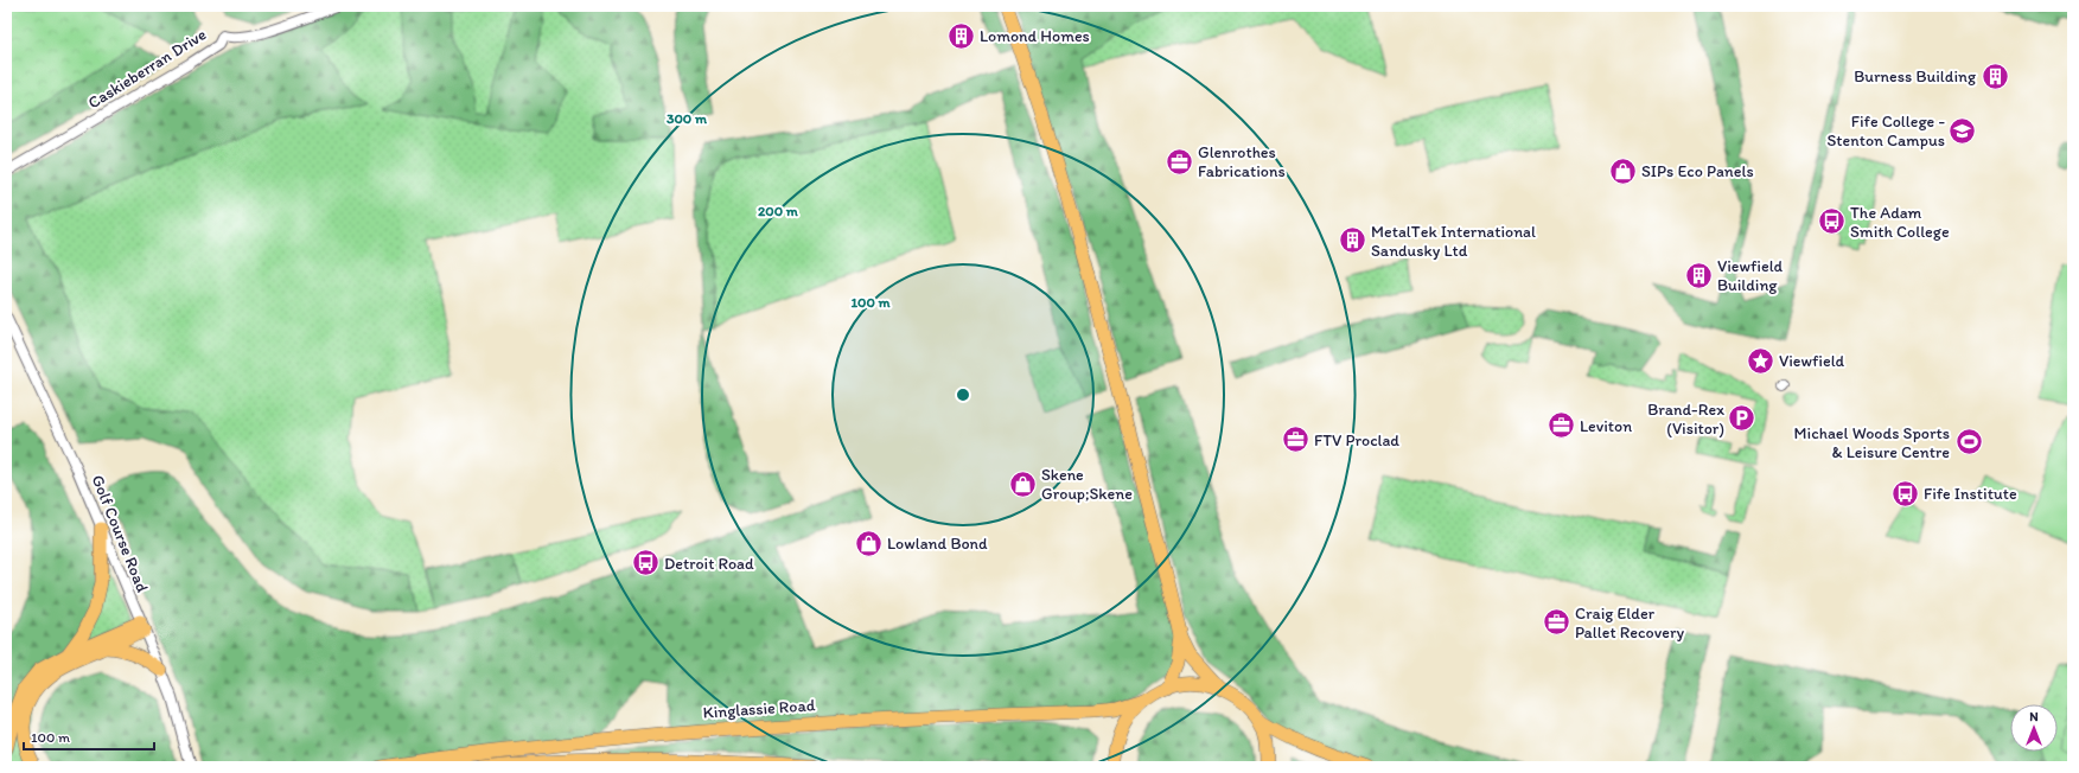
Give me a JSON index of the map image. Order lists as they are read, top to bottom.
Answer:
{
  "streets": {
    "main road": ["Kinglassie Road"],
    "street": ["Caskieberran Drive", "Golf Course Road"]
  },
  "places": {
    "building": [
      "Lomond Homes",
      "Burness Building",
      "MetalTek International Sandusky Ltd",
      "Viewfield Building"
    ],
    "school or university": ["Fife College - Stenton Campus"],
    "office": [
      "Glenrothes Fabrications",
      "Leviton",
      "FTV Proclad",
      "Craig Elder Pallet Recovery"
    ],
    "shop": ["SIPs Eco Panels", "Skene Group;Skene", "Lowland Bond"],
    "bus stop": ["The Adam Smith College", "Fife Institute", "Detroit Road"],
    "place": ["Viewfield"],
    "parking": ["Brand-Rex (Visitor)"],
    "sports": ["Michael Woods Sports & Leisure Centre"]
  },
  "scale_bar": "100 m",
  "north": "top",
  "rings": ["300 m", "200 m", "100 m"]
}
